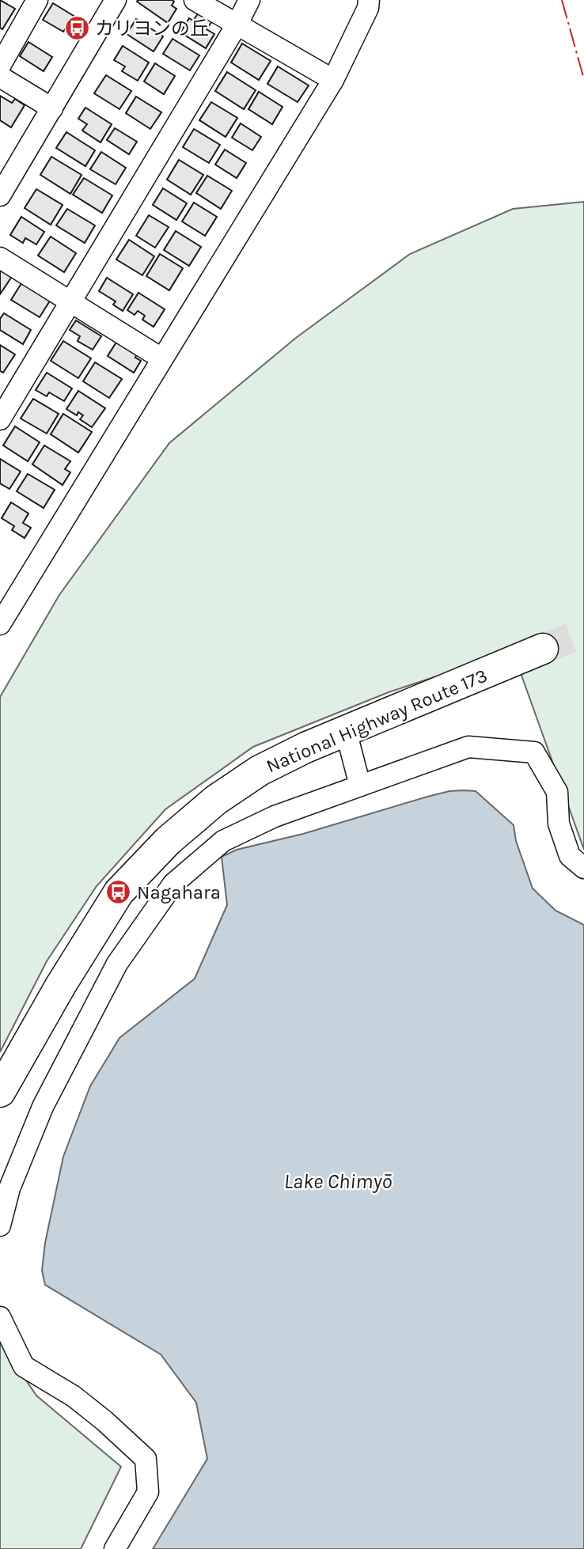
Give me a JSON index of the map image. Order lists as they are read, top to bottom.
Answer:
{
  "streets": {
    "highway": ["National Highway Route 173"]
  },
  "water": ["Lake Chimyō"],
  "places": {
    "bus stop": ["カリヨンの丘", "Nagahara"]
  }
}
